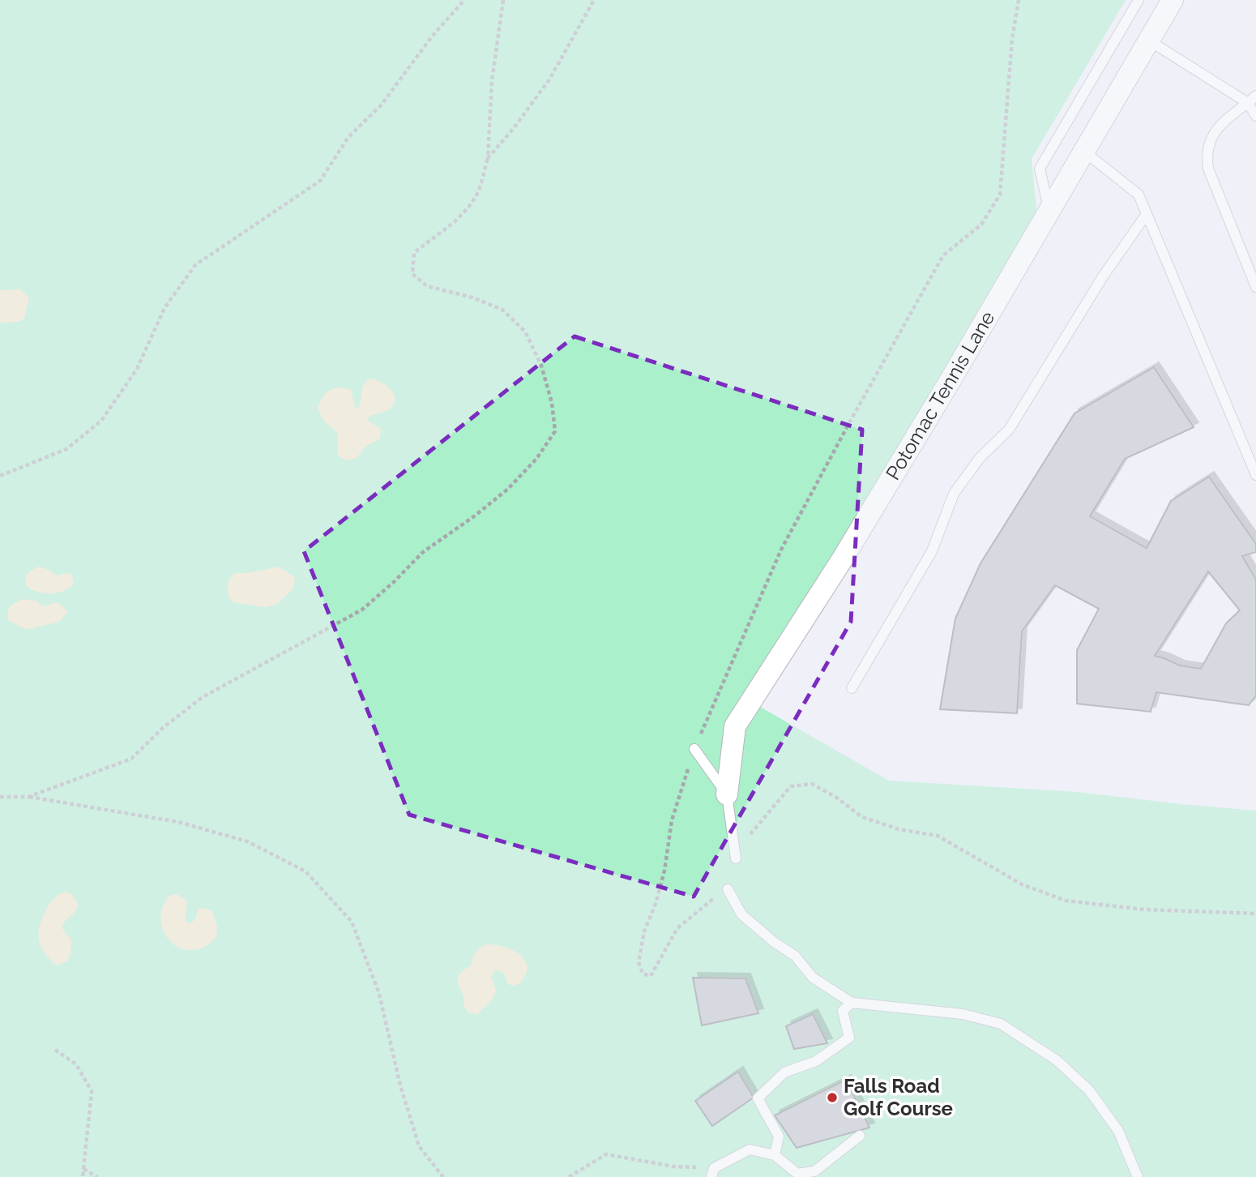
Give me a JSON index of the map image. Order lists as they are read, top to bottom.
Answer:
{
  "streets": {
    "street": ["Potomac Tennis Lane"]
  },
  "places": ["Falls Road Golf Course"]
}
